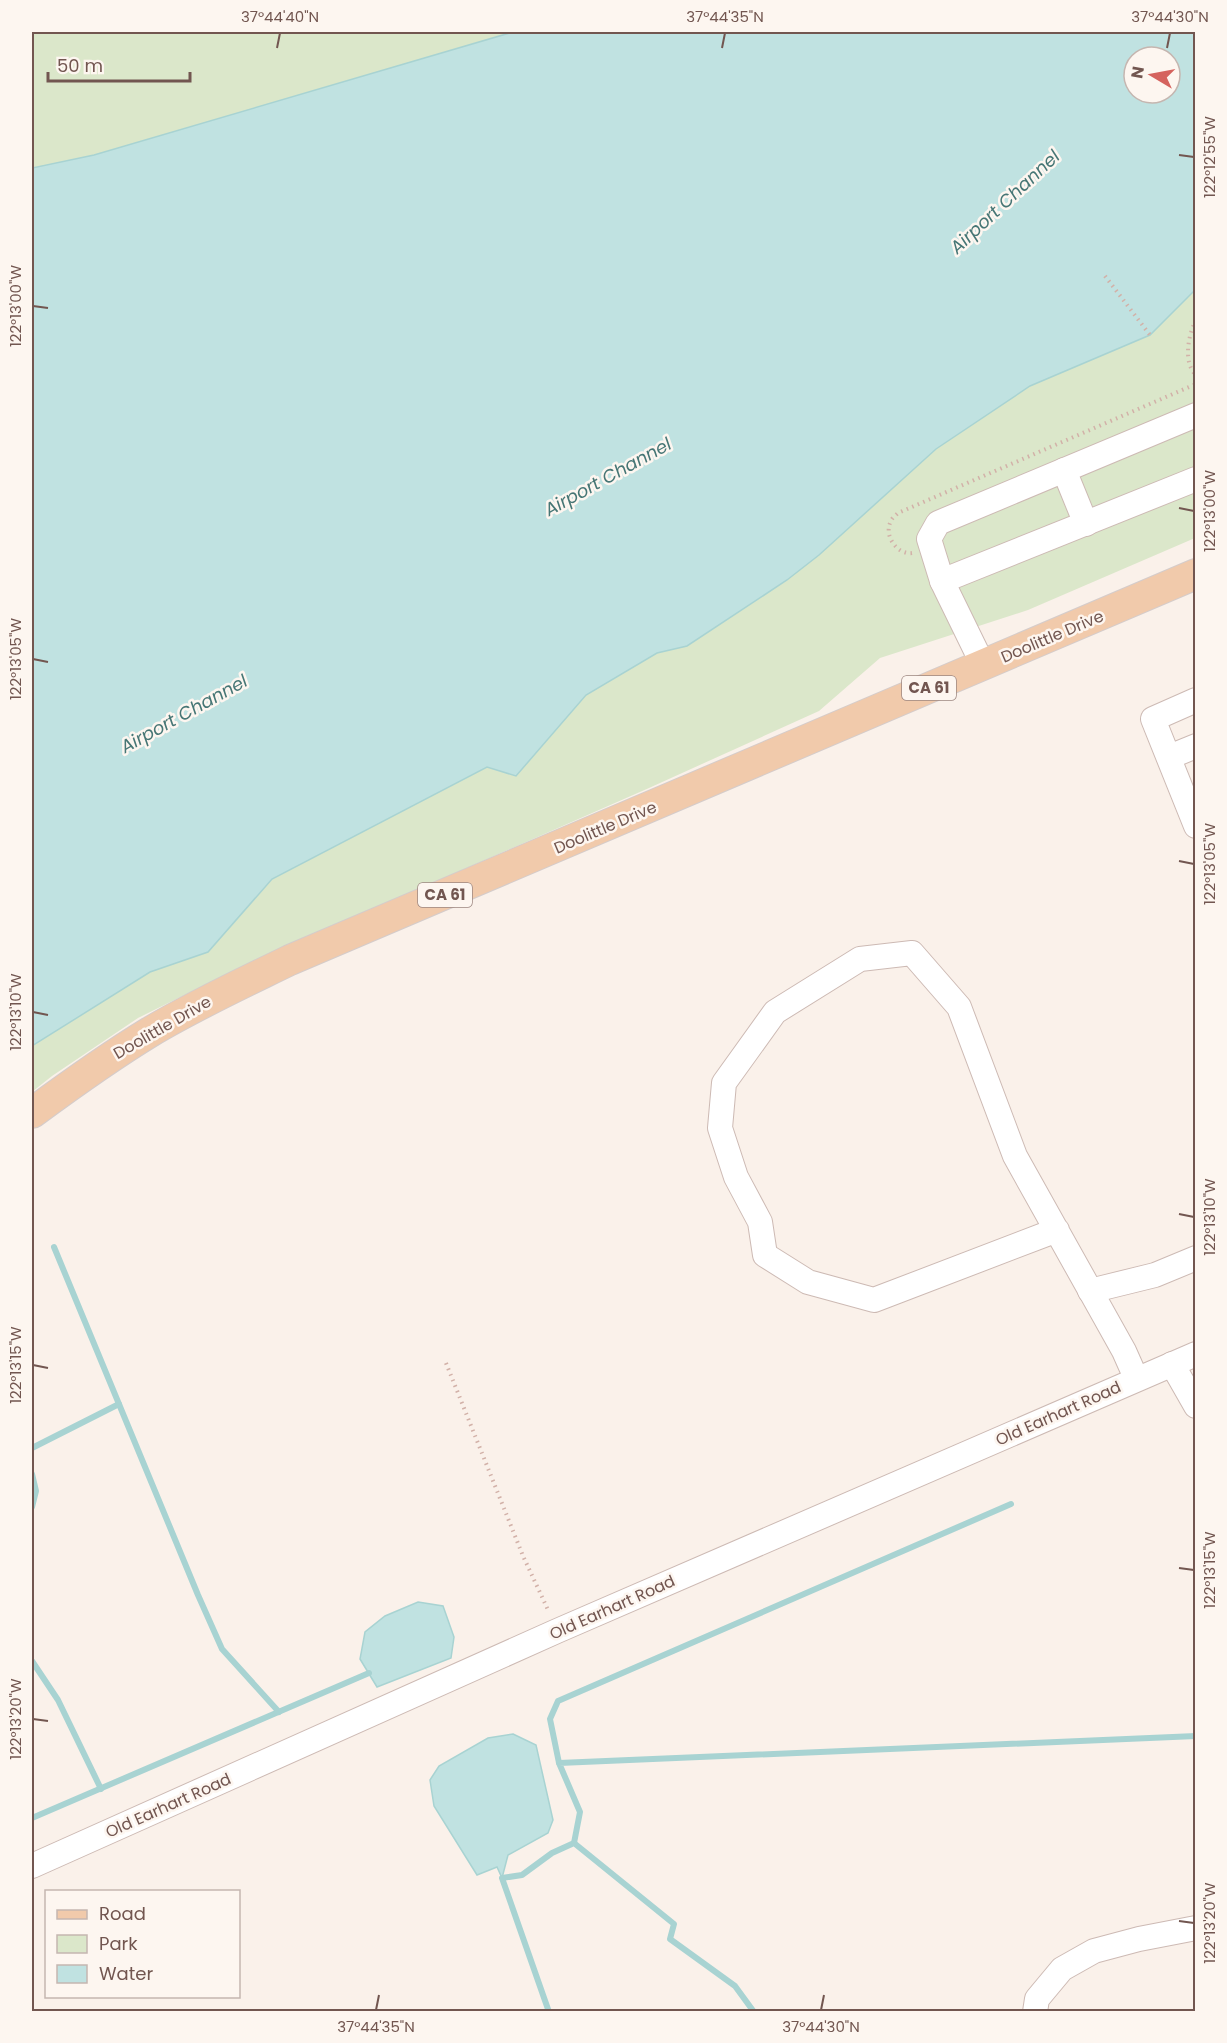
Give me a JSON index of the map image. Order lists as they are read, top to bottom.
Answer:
{
  "streets": {
    "main road": ["Doolittle Drive", "CA 61"],
    "lane": ["Old Earhart Road"]
  },
  "water": ["Airport Channel"],
  "legend": ["Road", "Park", "Water"],
  "scale_bar": "50 m",
  "north": "left",
  "coordinates": [
    "37°44'40\"N",
    "37°44'35\"N",
    "37°44'30\"N",
    "122°12'55\"W",
    "122°13'00\"W",
    "122°13'05\"W",
    "122°13'10\"W",
    "122°13'15\"W",
    "122°13'20\"W"
  ]
}
